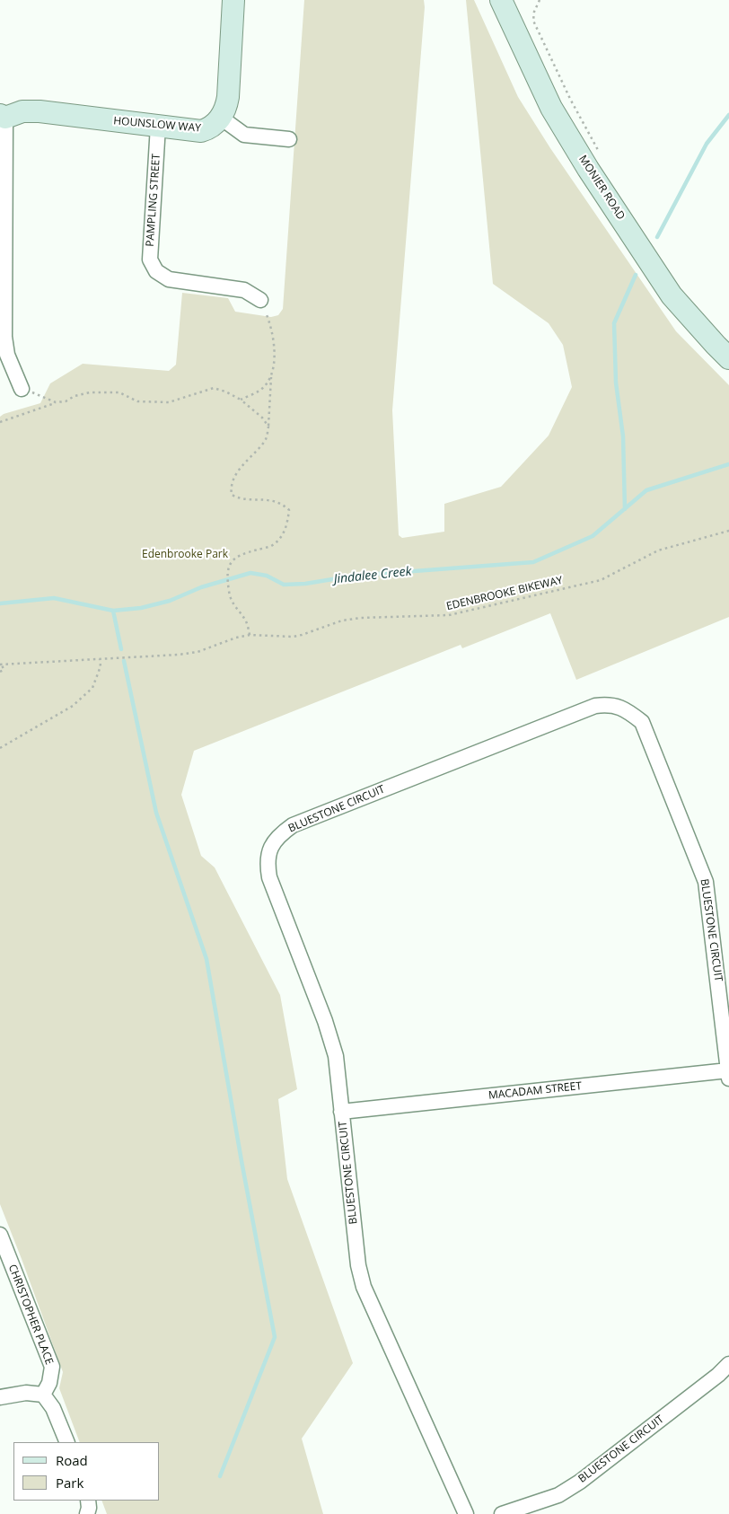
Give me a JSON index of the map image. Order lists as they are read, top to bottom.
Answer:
{
  "streets": {
    "main road": ["HOUNSLOW WAY", "MONIER ROAD"],
    "street": [
      "PAMPLING STREET",
      "BLUESTONE CIRCUIT",
      "MACADAM STREET",
      "CHRISTOPHER PLACE"
    ],
    "path": ["EDENBROOKE BIKEWAY"]
  },
  "crossings": [
    ["HOUNSLOW WAY", "PAMPLING STREET"],
    ["BLUESTONE CIRCUIT", "MACADAM STREET"]
  ],
  "water": ["Jindalee Creek"],
  "parks": ["Edenbrooke Park"],
  "legend": ["Road", "Park"]
}
